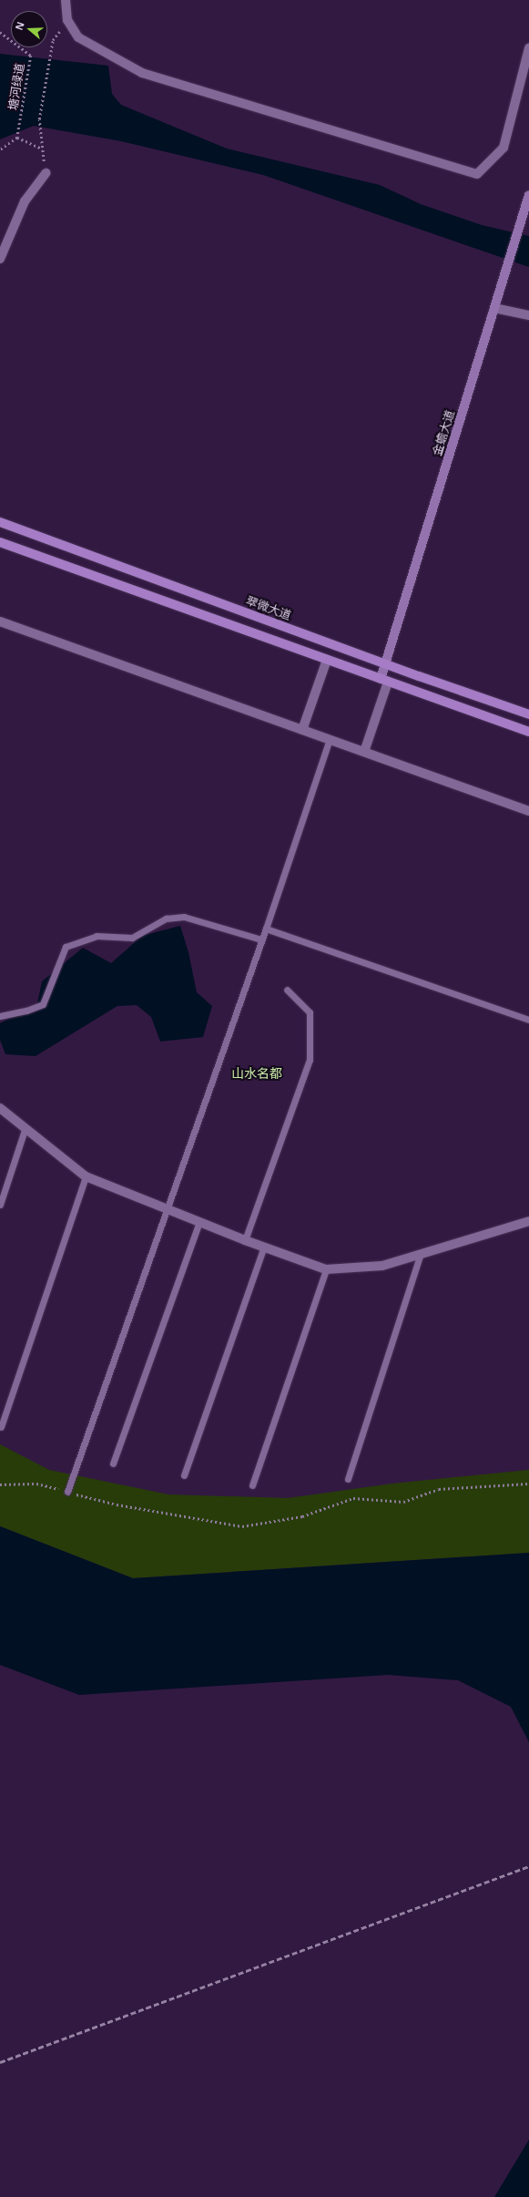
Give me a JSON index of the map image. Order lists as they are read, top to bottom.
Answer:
{
  "streets": {
    "main road": ["翠微大道"],
    "street": ["金蟾大道"],
    "path": ["塘河绿道"]
  },
  "crossings": [
    ["金蟾大道", "翠微大道"]
  ],
  "districts": ["山水名都"],
  "north": "left"
}
